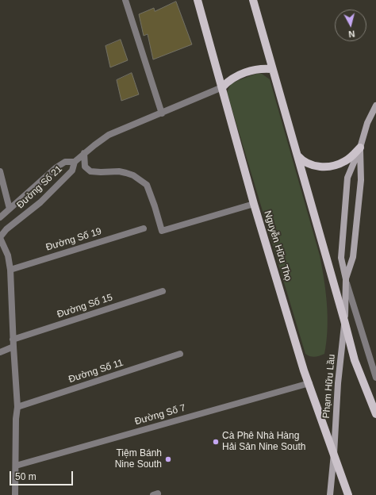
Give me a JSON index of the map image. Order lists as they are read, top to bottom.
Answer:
{
  "streets": {
    "main road": ["Nguyễn Hữu Thọ", "Phạm Hữu Lầu"],
    "street": [
      "Đường Số 21",
      "Đường Số 19",
      "Đường Số 15",
      "Đường Số 11",
      "Đường Số 7"
    ]
  },
  "crossings": [
    ["Nguyễn Hữu Thọ", "Phạm Hữu Lầu"],
    ["Nguyễn Hữu Thọ", "Đường Số 7"]
  ],
  "places": ["Cà Phê Nhà Hàng Hải Sản Nine South", "Tiệm Bánh Nine South"],
  "scale_bar": "50 m",
  "north": "bottom"
}
